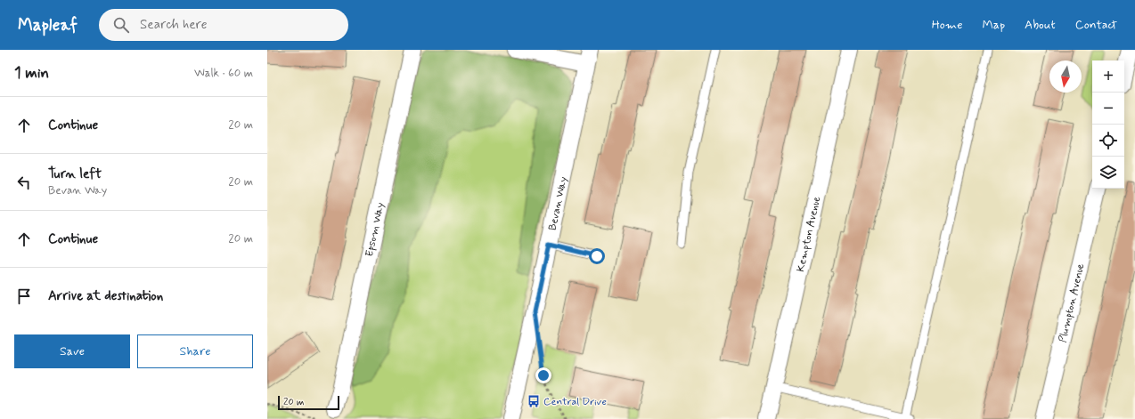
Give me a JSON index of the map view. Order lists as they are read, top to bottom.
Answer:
{
  "streets": {
    "street": [
      "Bevan Way",
      "Epsom Way",
      "Kempton Avenue",
      "Plumpton Avenue"
    ]
  },
  "places": {
    "bus stop": ["Central Drive"]
  },
  "scale_bar": "20 m",
  "north": "bottom",
  "page": {
    "header": "Mapleaf",
    "search": "Search here",
    "nav": [
      "Home",
      "Map",
      "About",
      "Contact"
    ],
    "heading": ["1 min", "Walk · 60 m"],
    "map_buttons": ["+", "−"],
    "list": [
      ["Continue", "20 m"],
      ["Turn left", "Bevan Way", "20 m"],
      ["Continue", "20 m"],
      "Arrive at destination"
    ],
    "buttons": ["Save", "Share"],
    "scale": "20 m"
  }
}
